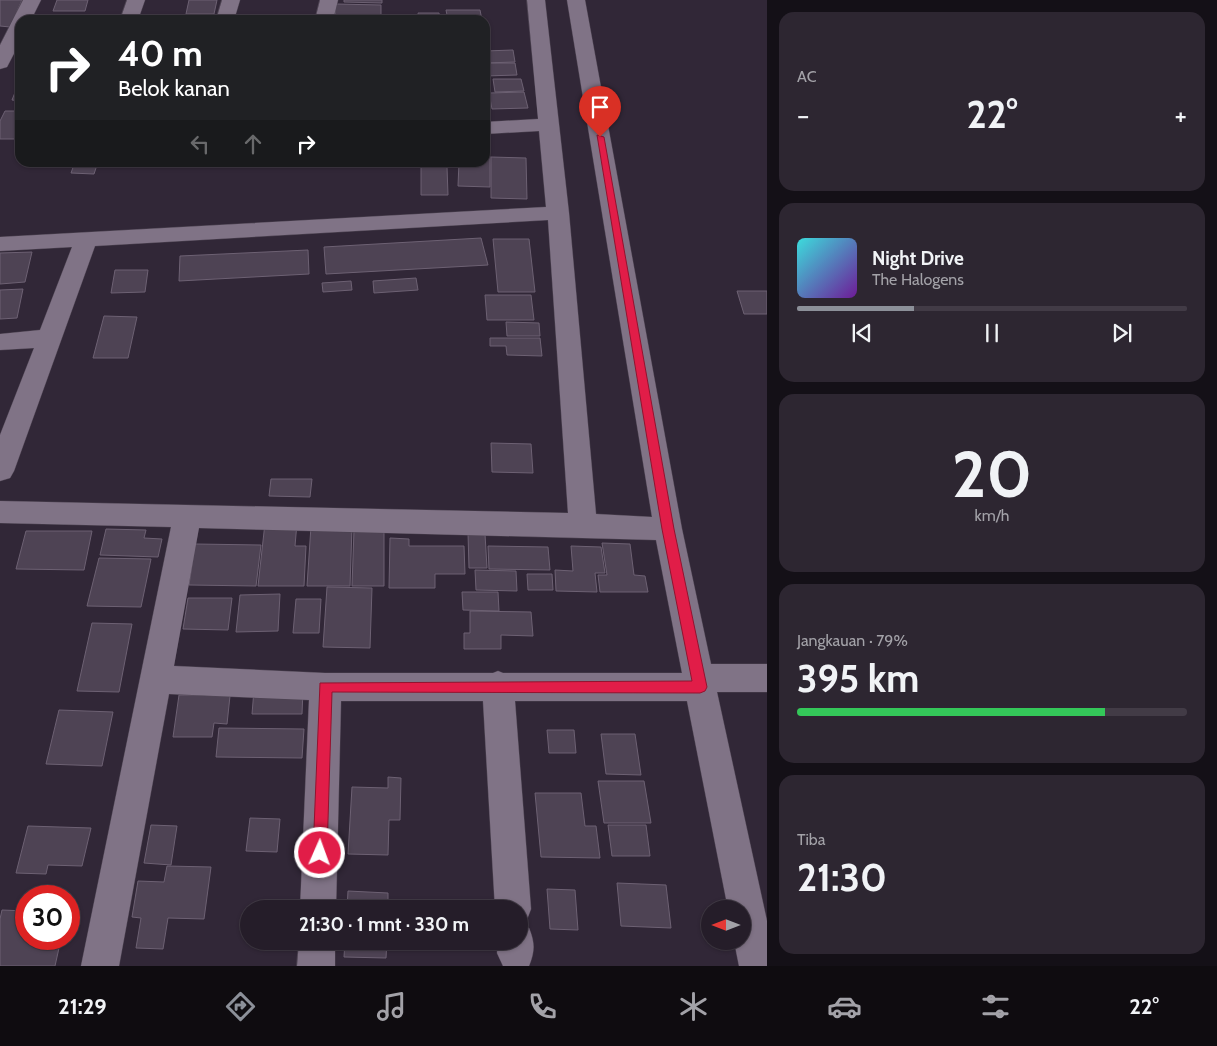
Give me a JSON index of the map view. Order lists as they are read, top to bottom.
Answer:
{
  "north": "left",
  "page": {
    "tile": [
      "AC",
      ["20", "km/h"],
      ["Jangkauan · 79%", "395 km"],
      ["Tiba", "21:30"]
    ],
    "turn": ["40 m", "Belok kanan"],
    "heat": ["−", "22°", "+"],
    "song": ["Night Drive", "The Halogens"],
    "limit": "30",
    "trip": "21:30 · 1 mnt · 330 m",
    "tabs": ["21:29", "22°"]
  }
}
